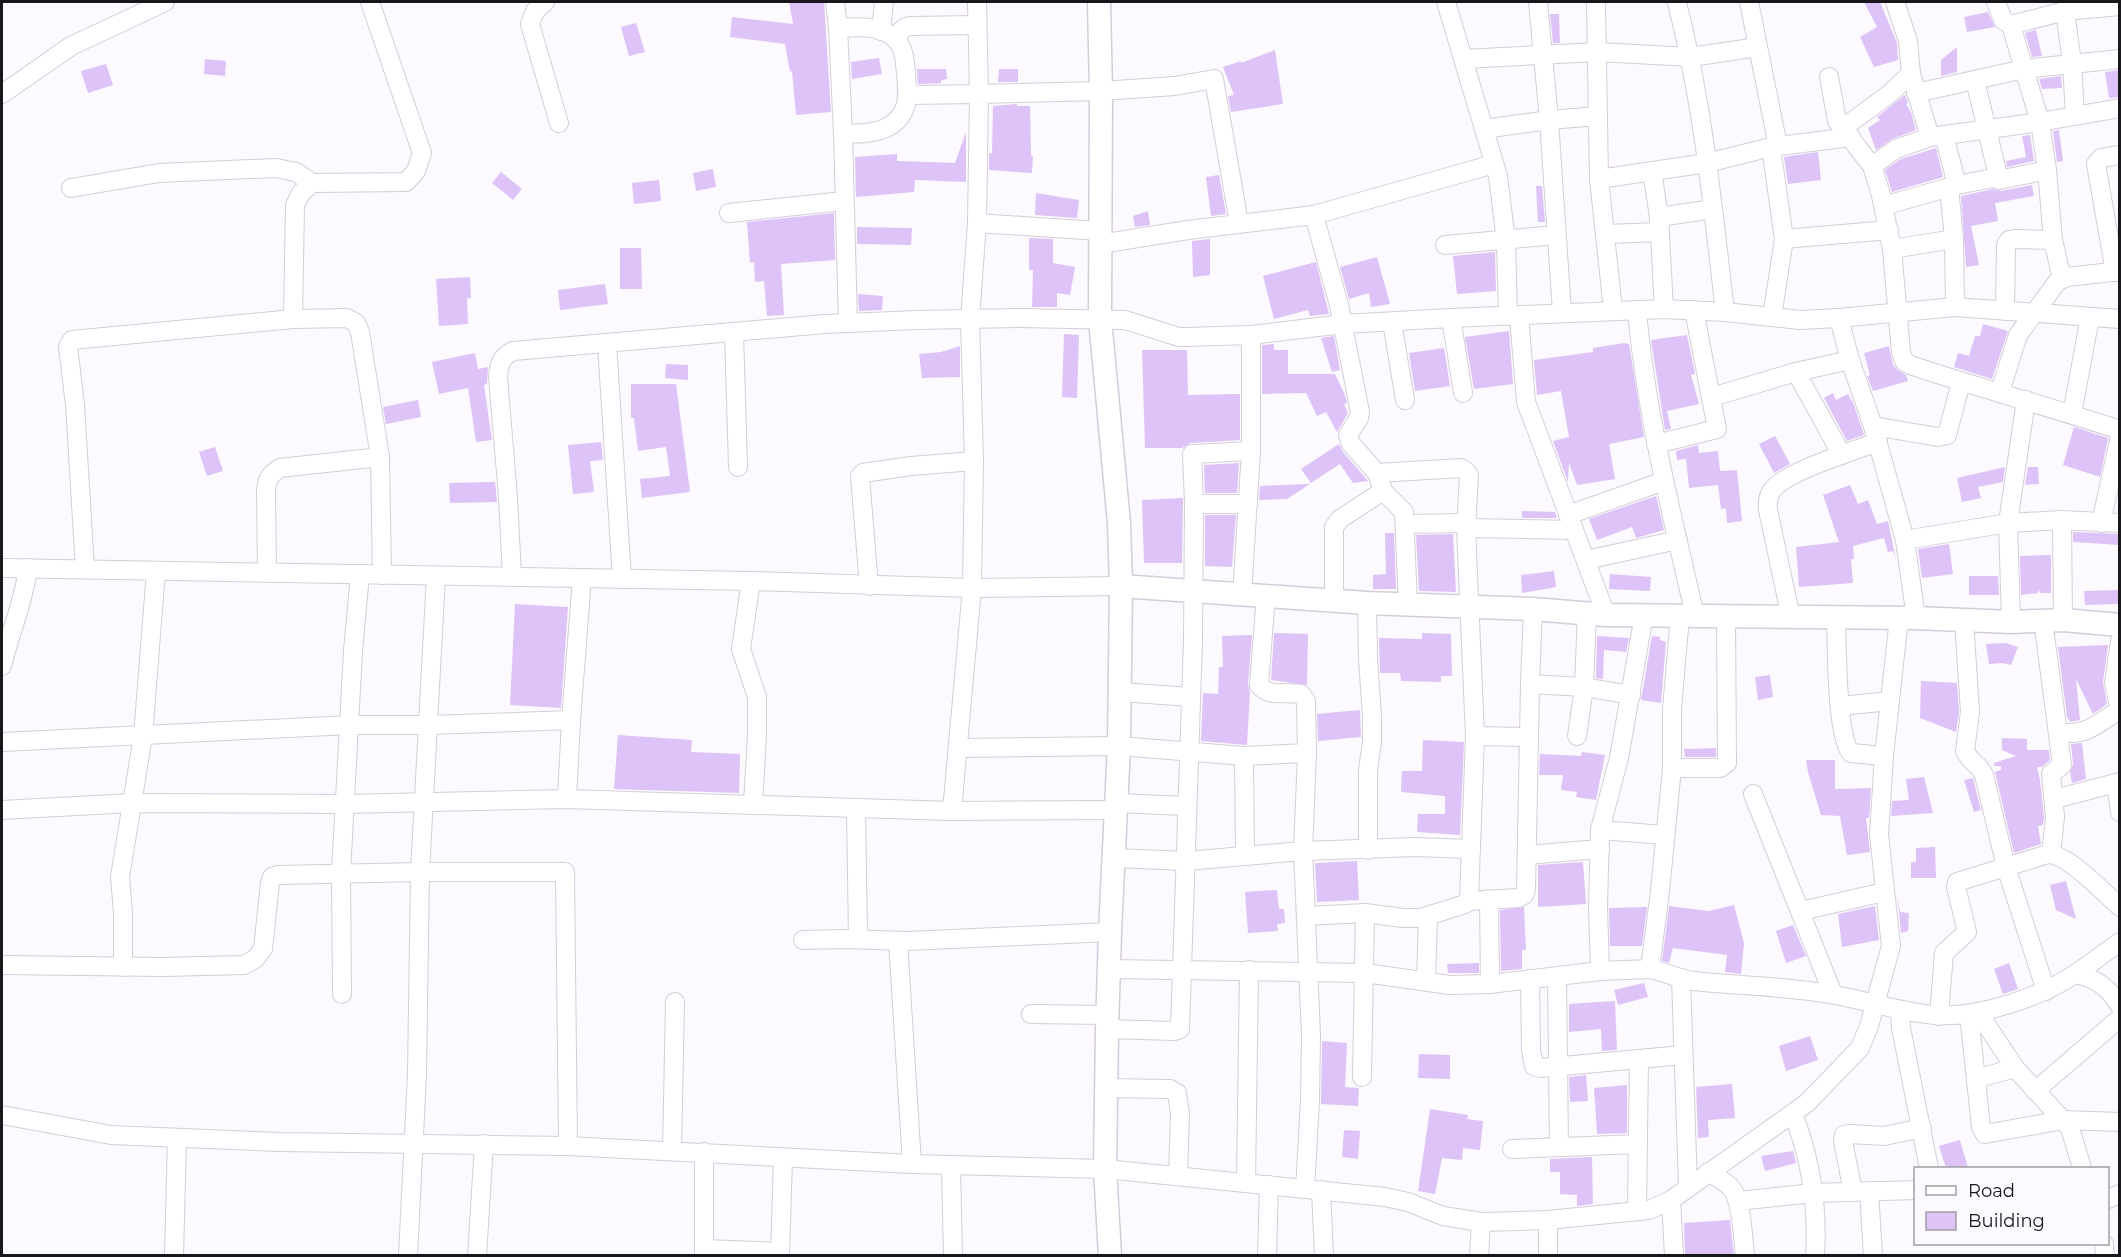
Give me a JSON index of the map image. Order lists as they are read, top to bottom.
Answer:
{
  "legend": ["Road", "Building"]
}
